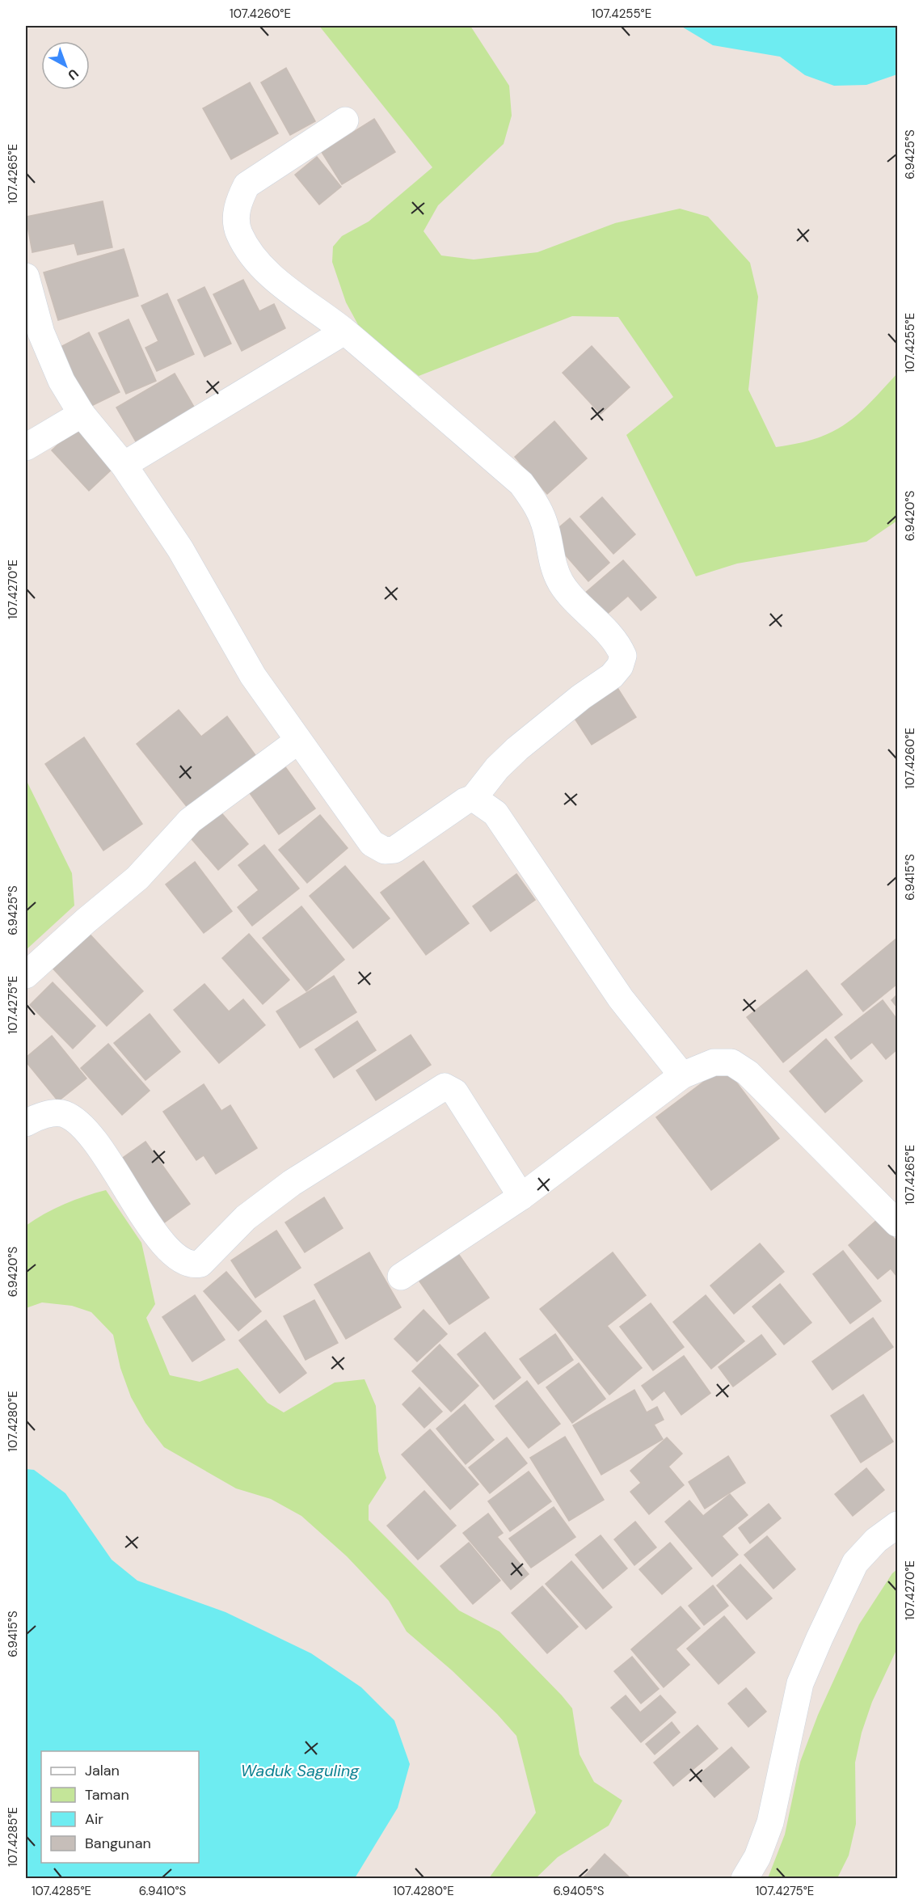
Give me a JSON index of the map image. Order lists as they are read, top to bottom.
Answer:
{
  "water": ["Waduk Saguling"],
  "legend": [
    "Jalan",
    "Taman",
    "Air",
    "Bangunan"
  ],
  "north": "bottom right",
  "coordinates": [
    "107.4260°E",
    "107.4255°E",
    "6.9425°S",
    "107.4265°E",
    "6.9420°S",
    "107.4270°E",
    "6.9415°S",
    "107.4275°E",
    "107.4280°E",
    "107.4285°E",
    "6.9410°S",
    "6.9405°S"
  ]
}
